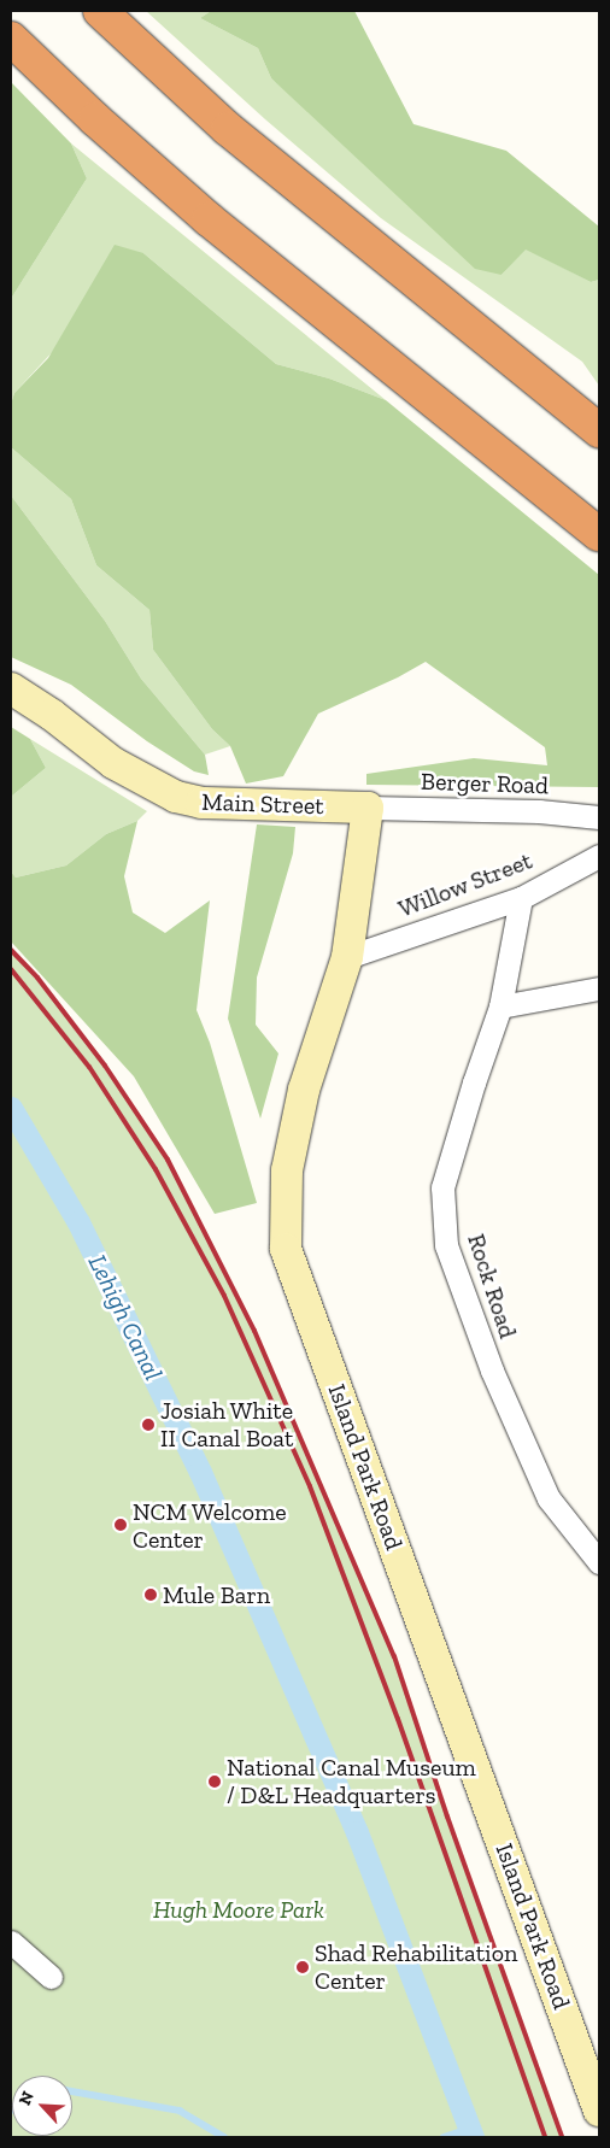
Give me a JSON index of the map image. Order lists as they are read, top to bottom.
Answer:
{
  "streets": {
    "main road": ["Main Street", "Island Park Road"],
    "street": ["Berger Road", "Willow Street", "Rock Road"]
  },
  "crossings": [
    ["Berger Road", "Main Street"],
    ["Berger Road", "Island Park Road"],
    ["Main Street", "Island Park Road"],
    ["Willow Street", "Rock Road"],
    ["Willow Street", "Island Park Road"]
  ],
  "water": ["Lehigh Canal"],
  "parks": ["Hugh Moore Park"],
  "places": [
    "Josiah White II Canal Boat",
    "NCM Welcome Center",
    "Mule Barn",
    "National Canal Museum / D&L Headquarters",
    "Shad Rehabilitation Center"
  ],
  "north": "top left"
}
